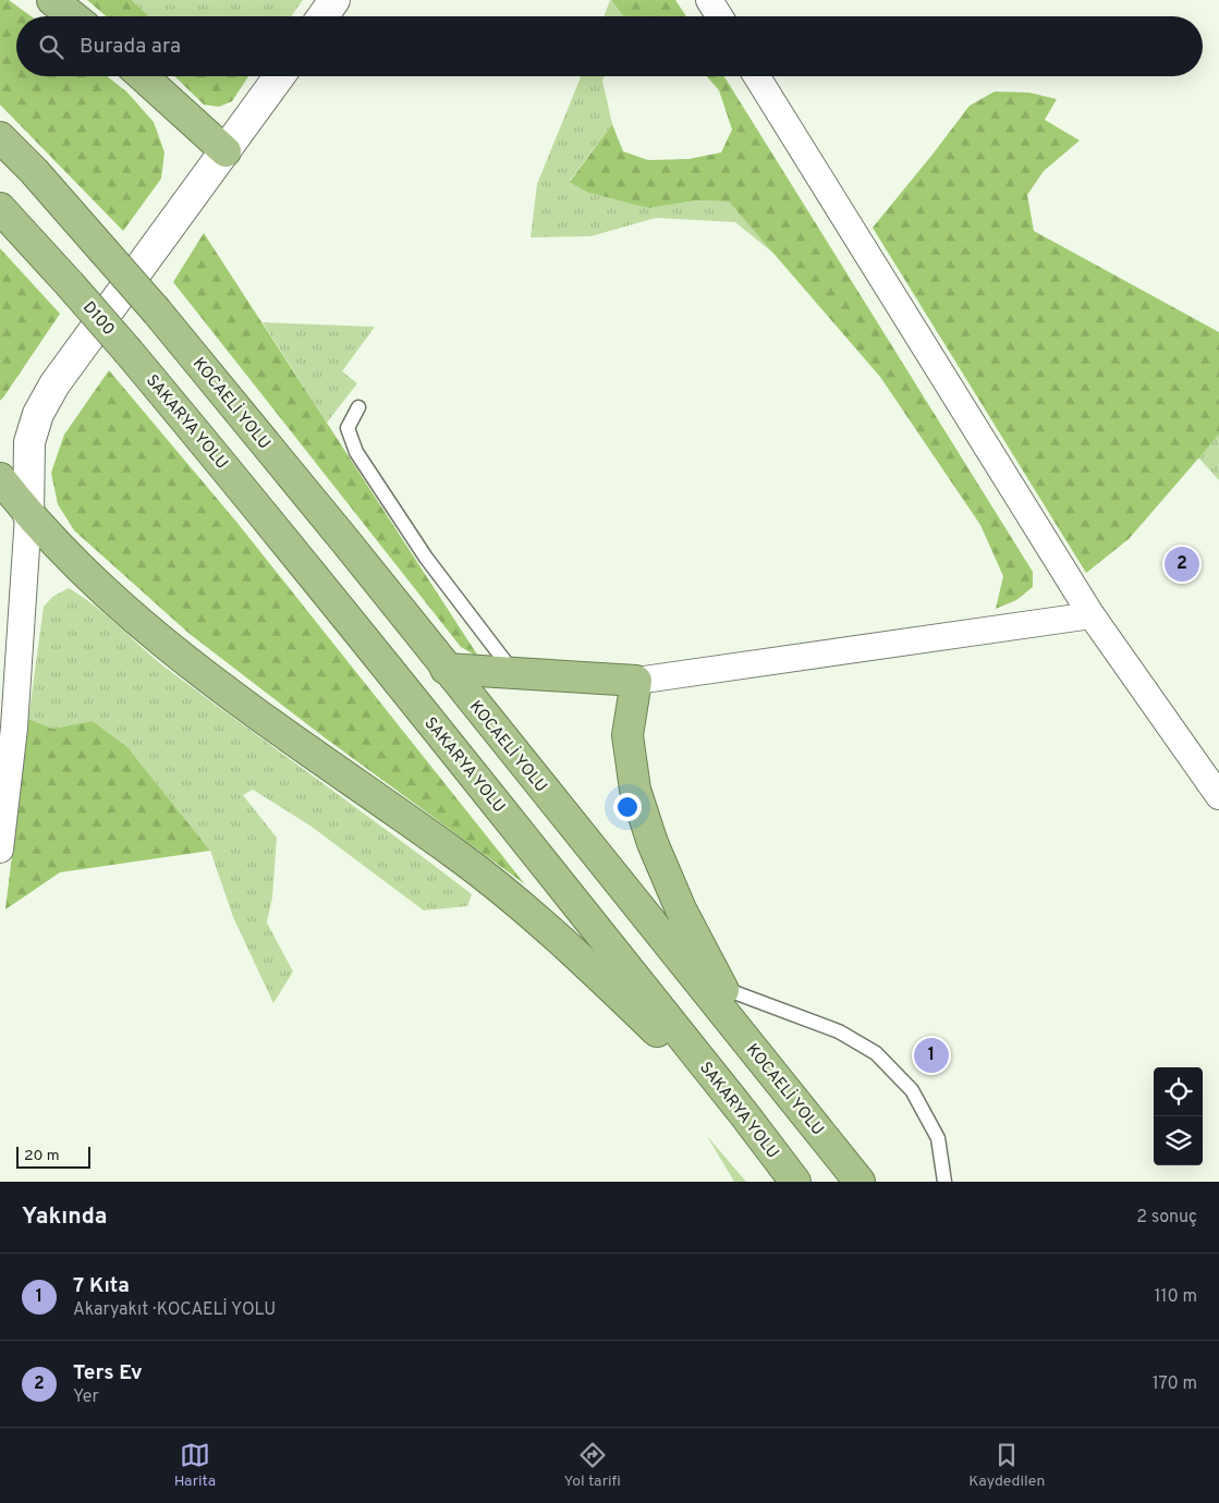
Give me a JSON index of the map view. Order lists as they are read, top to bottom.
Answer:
{
  "streets": {
    "highway": ["D100", "KOCAELİ YOLU", "SAKARYA YOLU"]
  },
  "crossings": [
    ["D100", "SAKARYA YOLU"]
  ],
  "scale_bar": "20 m",
  "page": {
    "search": "Burada ara",
    "pins": ["2", "1"],
    "scale": "20 m",
    "heading": ["Yakında", "2 sonuç"],
    "list": [
      {
        "mark": "1",
        "name": "7 Kıta",
        "note": "Akaryakıt · KOCAELİ YOLU",
        "value": "110 m"
      },
      {
        "mark": "2",
        "name": "Ters Ev",
        "note": "Yer",
        "value": "170 m"
      }
    ],
    "nav": ["Harita", "Yol tarifi", "Kaydedilen"]
  }
}
